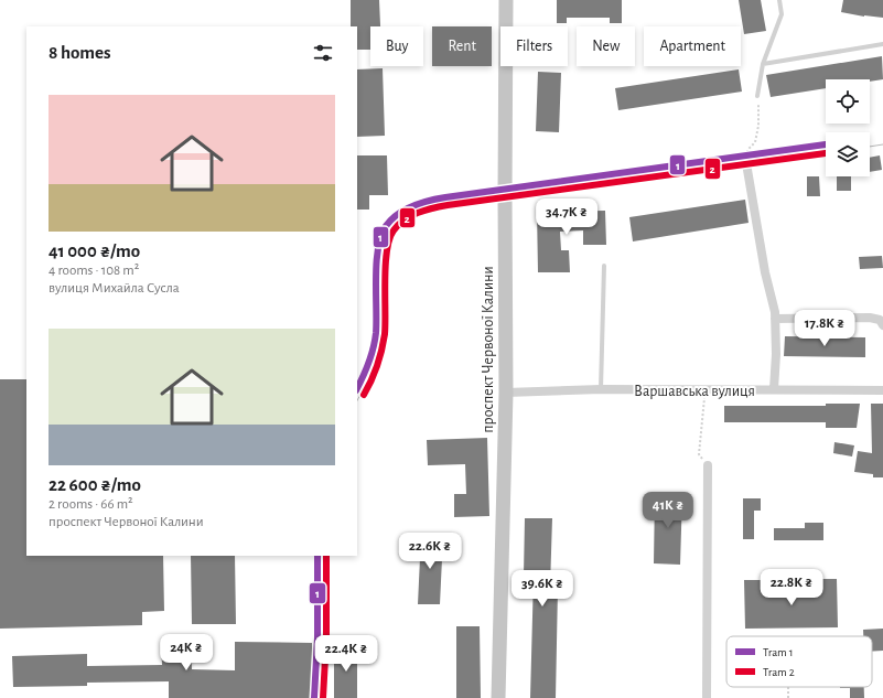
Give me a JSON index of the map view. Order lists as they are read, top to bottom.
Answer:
{
  "streets": {
    "main road": ["проспект Червоної Калини"],
    "street": ["Варшавська вулиця"]
  },
  "crossings": [
    ["проспект Червоної Калини", "Варшавська вулиця"]
  ],
  "lines": ["tram line 1", "tram line 2"],
  "legend": ["Tram 1", "Tram 2"],
  "page": {
    "chip": [
      "Buy",
      "Rent",
      "Filters",
      "New",
      "Apartment"
    ],
    "heading": "8 homes",
    "list": [
      {
        "name": "41 000 ₴/mo",
        "note": "4 rooms · 108 m² · вулиця Михайла Сусла"
      },
      {
        "name": "22 600 ₴/mo",
        "note": "2 rooms · 66 m² · проспект Червоної Калини"
      }
    ],
    "price": [
      "34.7K ₴",
      "17.8K ₴",
      "41K ₴",
      "22.6K ₴",
      "22.8K ₴",
      "39.6K ₴",
      "24K ₴",
      "22.4K ₴"
    ]
  }
}
